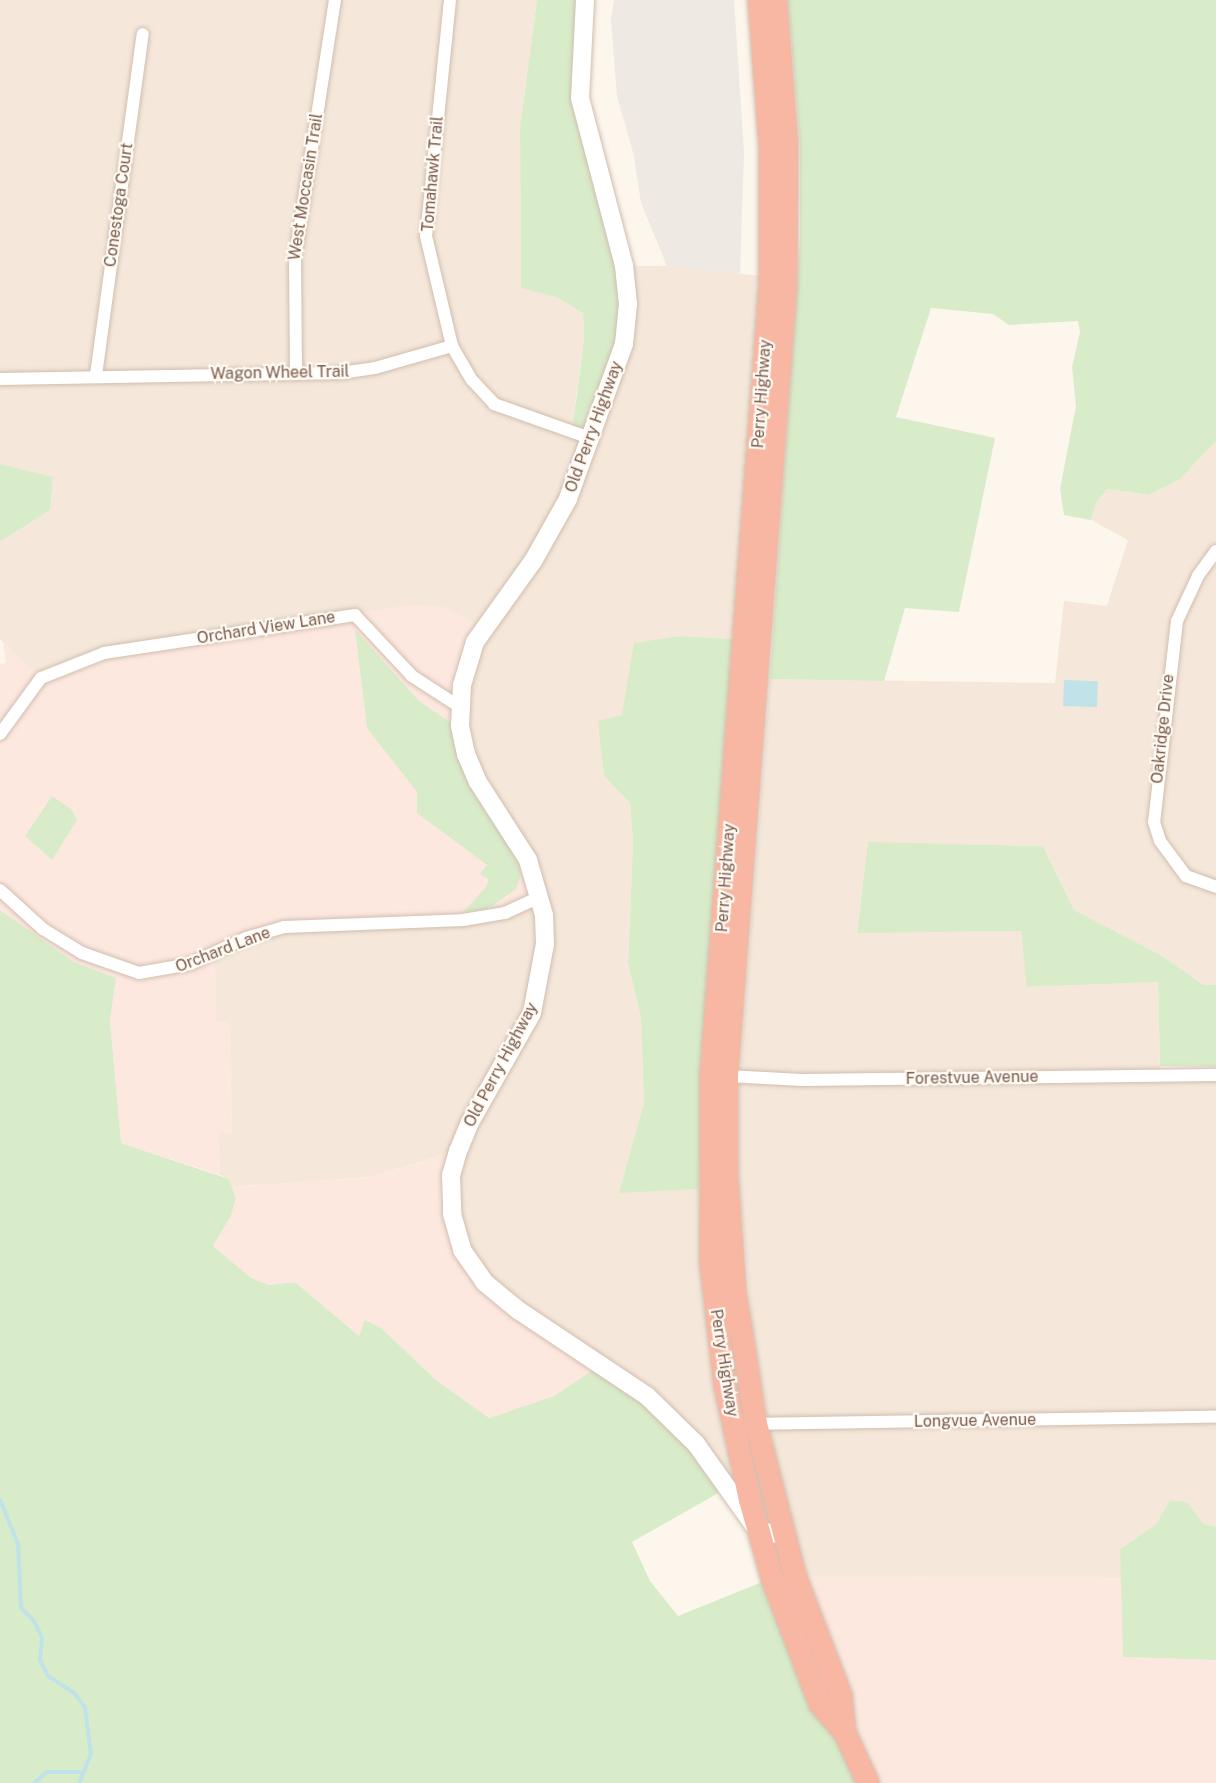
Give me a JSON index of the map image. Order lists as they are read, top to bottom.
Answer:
{
  "streets": {
    "highway": ["Perry Highway"],
    "street": [
      "Tomahawk Trail",
      "West Moccasin Trail",
      "Conestoga Court",
      "Wagon Wheel Trail",
      "Old Perry Highway",
      "Orchard View Lane",
      "Oakridge Drive",
      "Orchard Lane",
      "Forestvue Avenue",
      "Longvue Avenue"
    ]
  },
  "crossings": [
    ["Tomahawk Trail", "Wagon Wheel Trail"],
    ["West Moccasin Trail", "Wagon Wheel Trail"],
    ["Conestoga Court", "Wagon Wheel Trail"],
    ["Perry Highway", "Old Perry Highway"],
    ["Perry Highway", "Forestvue Avenue"],
    ["Perry Highway", "Longvue Avenue"],
    ["Old Perry Highway", "Orchard View Lane"],
    ["Old Perry Highway", "Orchard Lane"]
  ]
}
